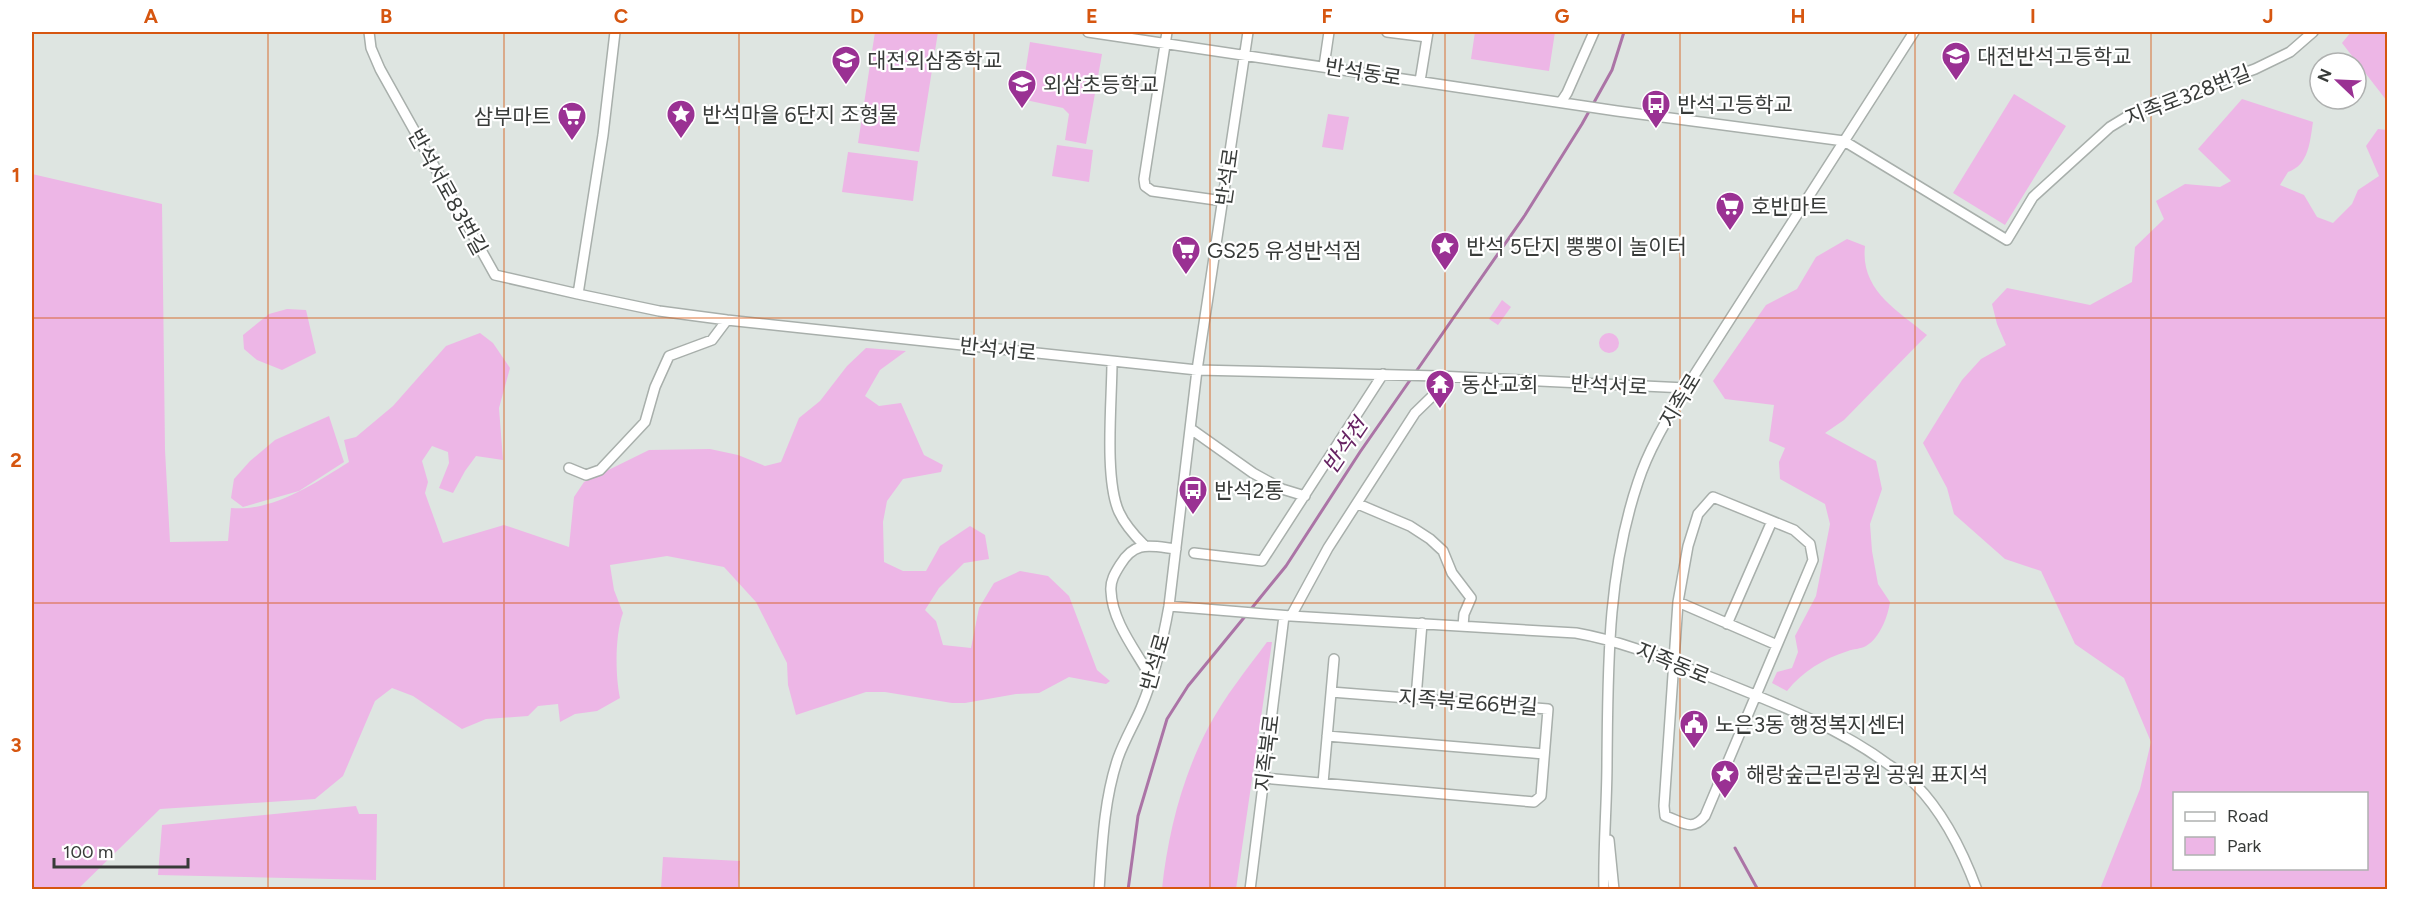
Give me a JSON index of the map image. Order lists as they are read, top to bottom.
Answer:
{
  "streets": {
    "street": [
      "반석동로",
      "지족로328번길",
      "반석로",
      "반석서로83번길",
      "반석서로",
      "지족로",
      "지족동로",
      "지족북로66번길",
      "지족북로"
    ]
  },
  "crossings": [
    ["반석동로", "지족로328번길"],
    ["반석동로", "반석로"],
    ["반석동로", "지족로"],
    ["지족로328번길", "지족로"],
    ["반석로", "반석서로"],
    ["반석로", "지족동로"],
    ["반석서로83번길", "반석서로"],
    ["반석서로", "지족로"],
    ["지족로", "지족동로"],
    ["지족동로", "지족북로"],
    ["지족북로66번길", "지족북로"]
  ],
  "water": ["반석천"],
  "places": {
    "school or university": ["대전반석고등학교", "대전외삼중학교", "외삼초등학교"],
    "bus stop": ["반석고등학교", "반석2통"],
    "place": ["반석마을 6단지 조형물", "반석 5단지 뿡뿡이 놀이터", "해랑숲근린공원 공원 표지석"],
    "supermarket": ["삼부마트", "호반마트", "GS25 유성반석점"],
    "temple": ["동산교회"],
    "public building": ["노은3동 행정복지센터"]
  },
  "legend": ["Road", "Park"],
  "scale_bar": "100 m",
  "north": "top left",
  "grid": {
    "columns": [
      "A",
      "B",
      "C",
      "D",
      "E",
      "F",
      "G",
      "H",
      "I",
      "J"
    ],
    "rows": ["1", "2", "3"]
  }
}
